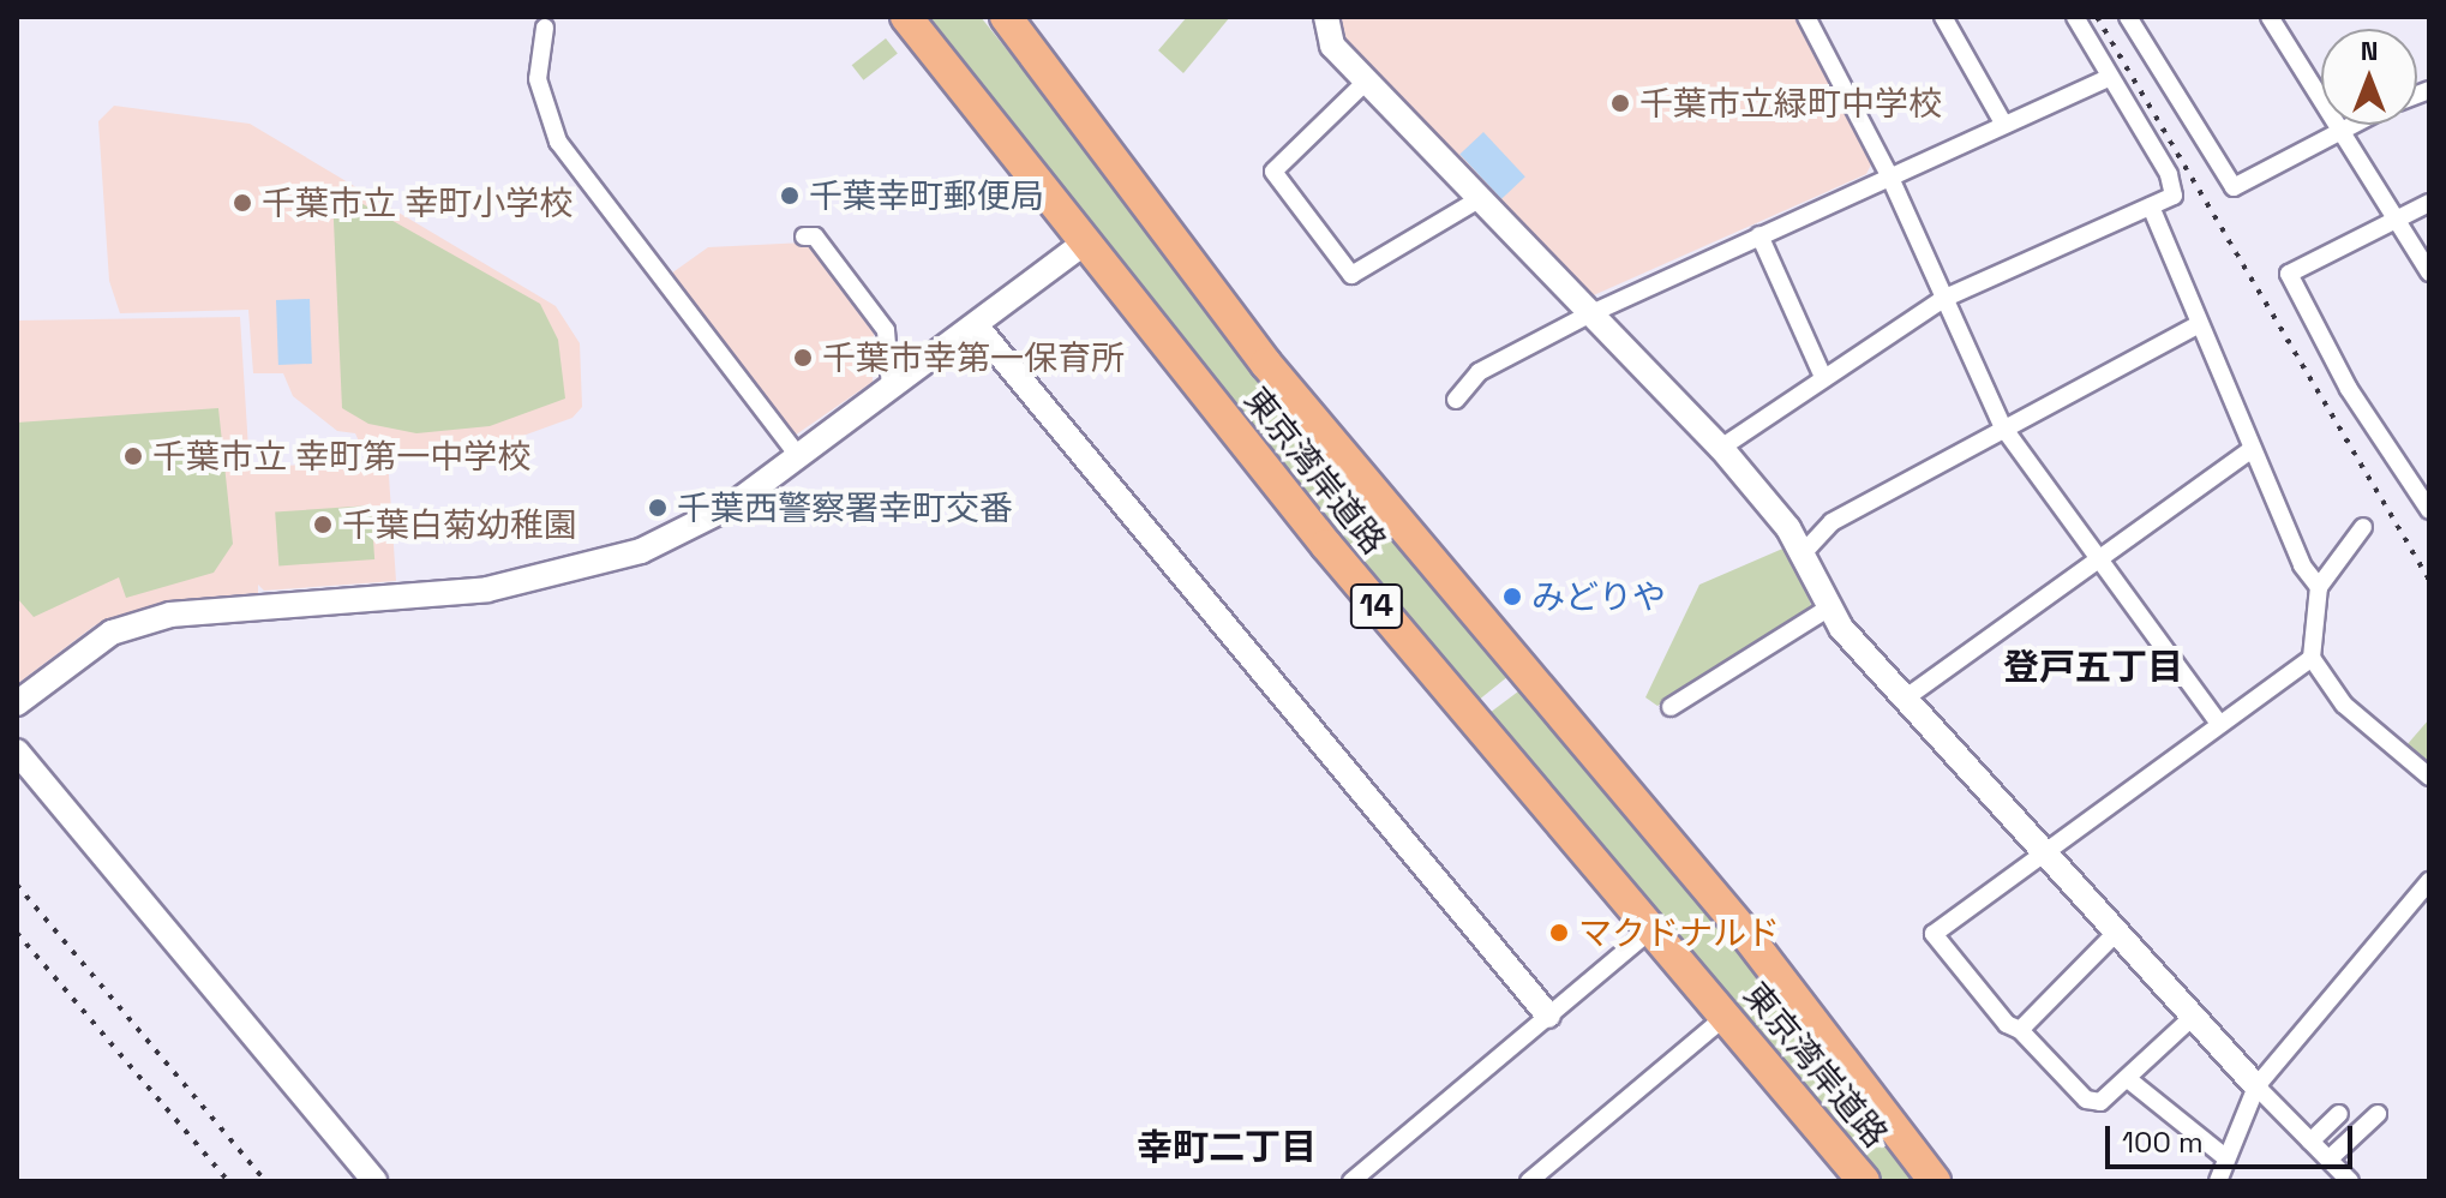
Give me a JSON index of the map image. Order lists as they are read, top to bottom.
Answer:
{
  "streets": {
    "highway": ["東京湾岸道路", "14"]
  },
  "districts": ["登戸五丁目", "幸町二丁目"],
  "places": [
    "千葉市立緑町中学校",
    "千葉幸町郵便局",
    "千葉市立 幸町小学校",
    "千葉市幸第一保育所",
    "千葉市立 幸町第一中学校",
    "千葉西警察署幸町交番",
    "千葉白菊幼稚園",
    "みどりや",
    "マクドナルド"
  ],
  "scale_bar": "100 m",
  "north": "top"
}
